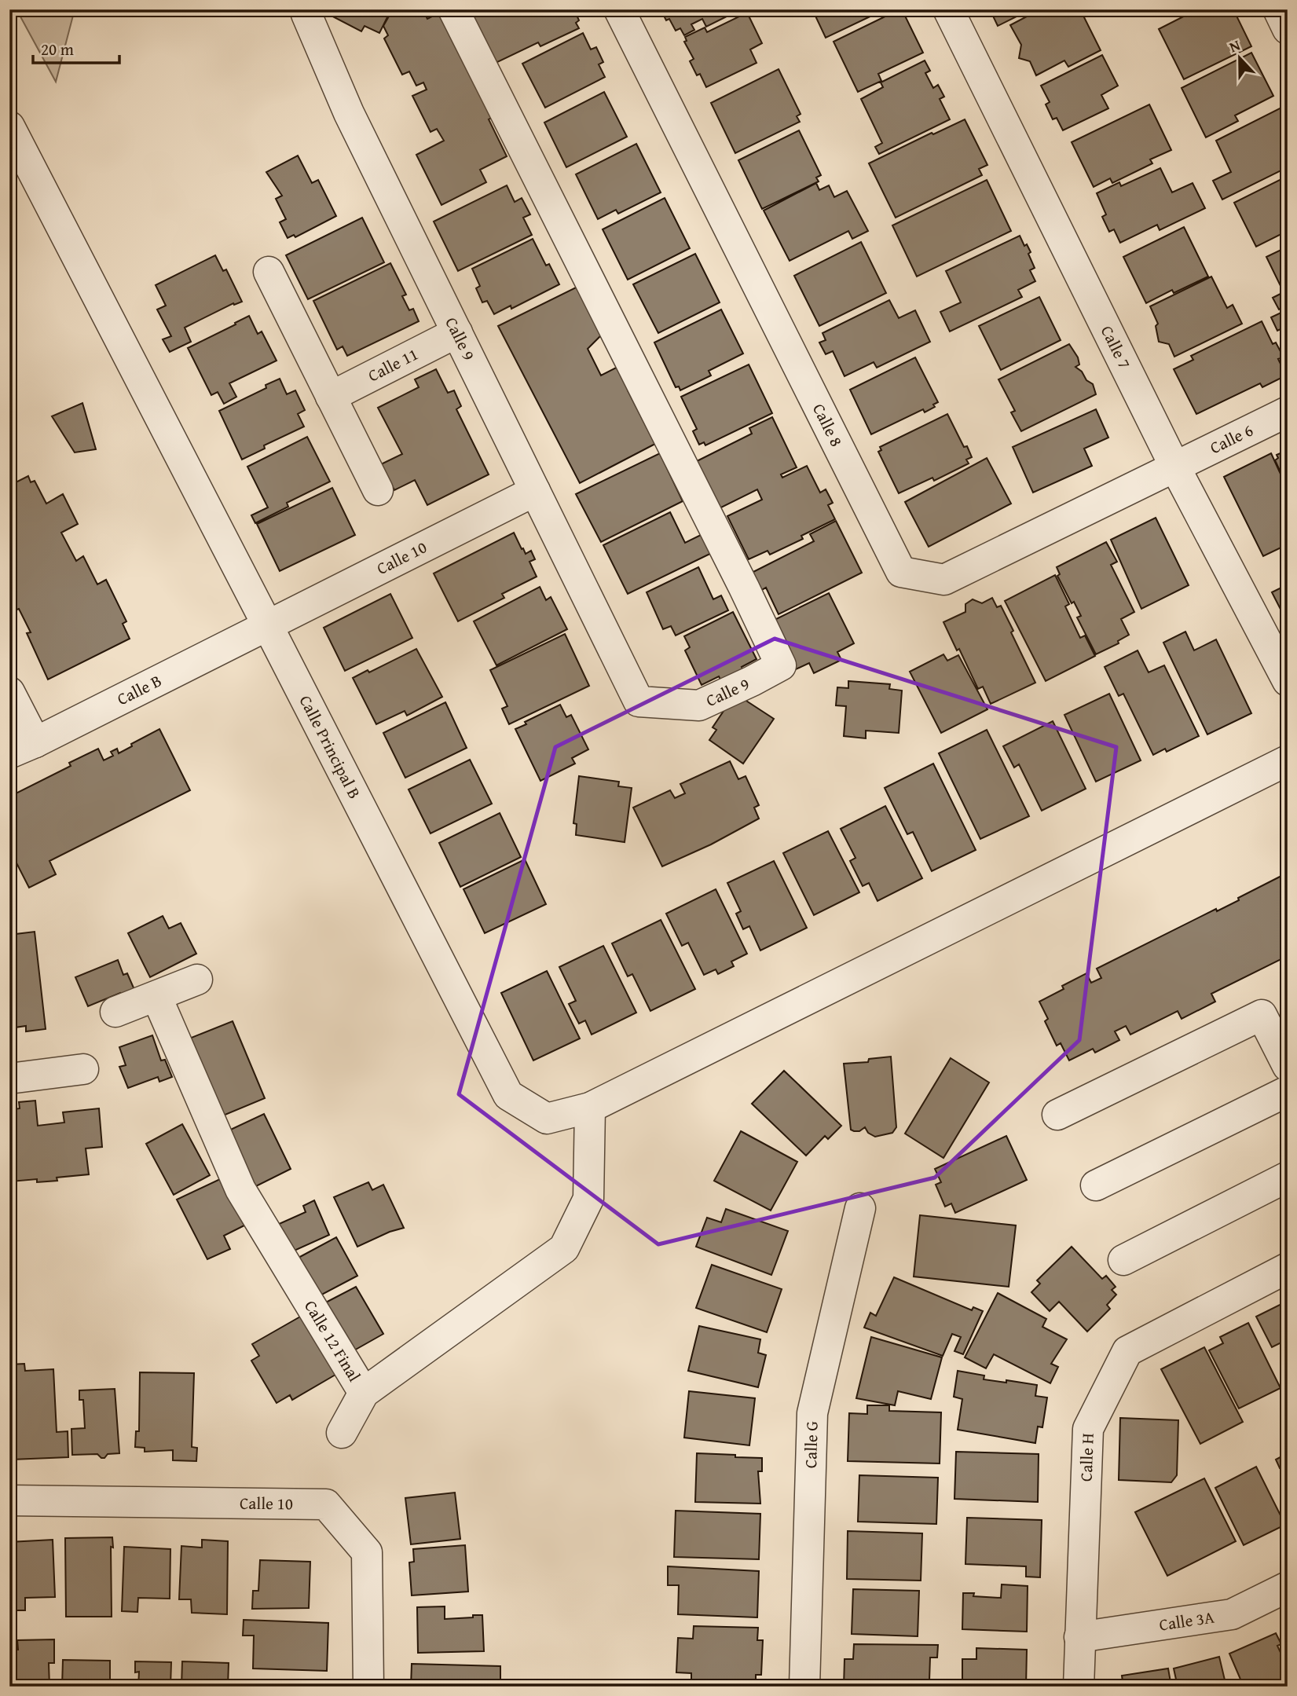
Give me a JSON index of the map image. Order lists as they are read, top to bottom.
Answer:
{
  "streets": {
    "street": [
      "Calle 9",
      "Calle 7",
      "Calle 11",
      "Calle 8",
      "Calle 6",
      "Calle 10",
      "Calle B",
      "Calle Principal B",
      "Calle 12 Final",
      "Calle G",
      "Calle H",
      "Calle 3A"
    ]
  },
  "crossings": [
    ["Calle 9", "Calle 11"],
    ["Calle 9", "Calle 10"],
    ["Calle 7", "Calle 8"],
    ["Calle 7", "Calle 6"],
    ["Calle 8", "Calle 6"],
    ["Calle 10", "Calle B"],
    ["Calle 10", "Calle Principal B"],
    ["Calle B", "Calle Principal B"],
    ["Calle Principal B", "Calle 12 Final"],
    ["Calle H", "Calle 3A"]
  ],
  "scale_bar": "20 m",
  "north": "top"
}
